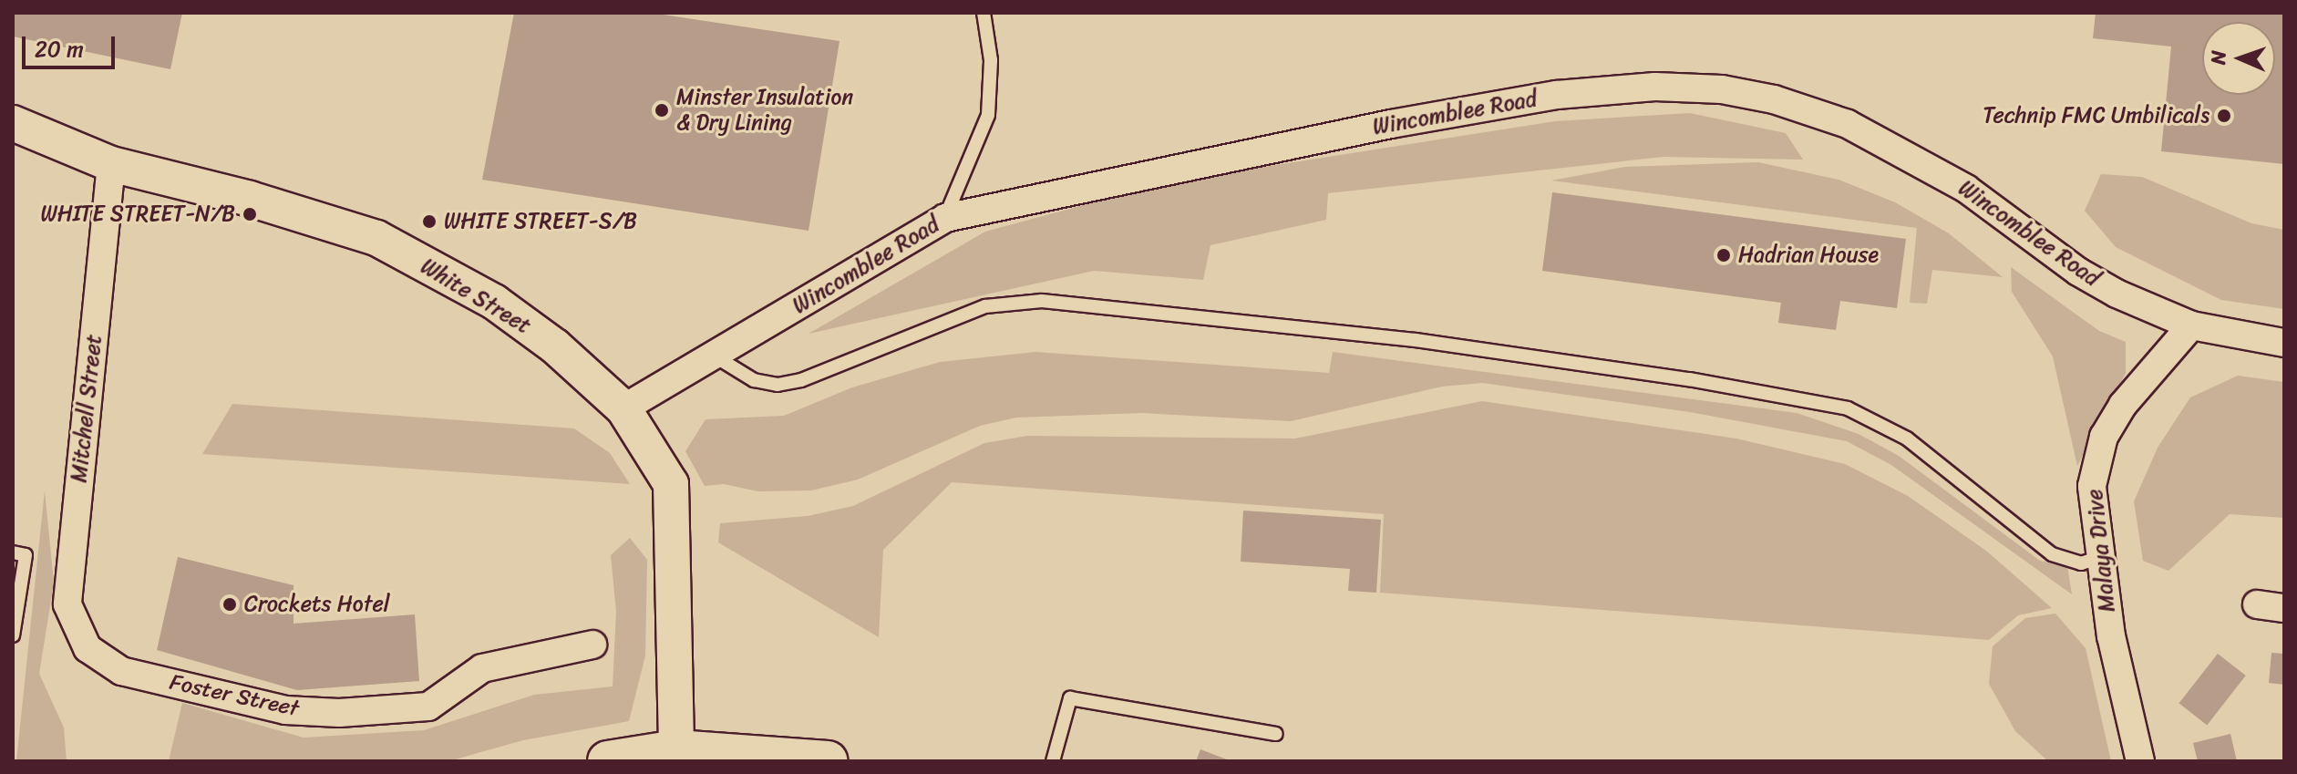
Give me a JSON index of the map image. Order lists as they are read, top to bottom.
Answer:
{
  "streets": {
    "street": [
      "Wincomblee Road",
      "White Street",
      "Mitchell Street",
      "Malaya Drive",
      "Foster Street"
    ]
  },
  "crossings": [
    ["Wincomblee Road", "White Street"],
    ["Wincomblee Road", "Malaya Drive"],
    ["White Street", "Mitchell Street"],
    ["Mitchell Street", "Foster Street"]
  ],
  "places": [
    "Minster Insulation & Dry Lining",
    "Technip FMC Umbilicals",
    "WHITE STREET-N/B",
    "WHITE STREET-S/B",
    "Hadrian House",
    "Crockets Hotel"
  ],
  "scale_bar": "20 m",
  "north": "left"
}
